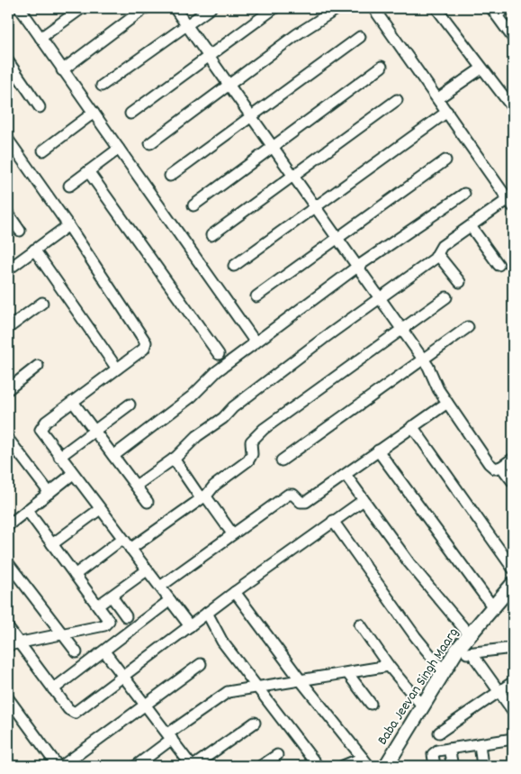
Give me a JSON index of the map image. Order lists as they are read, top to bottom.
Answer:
{
  "streets": {
    "street": ["Baba Jeevan Singh Maarg"]
  }
}
